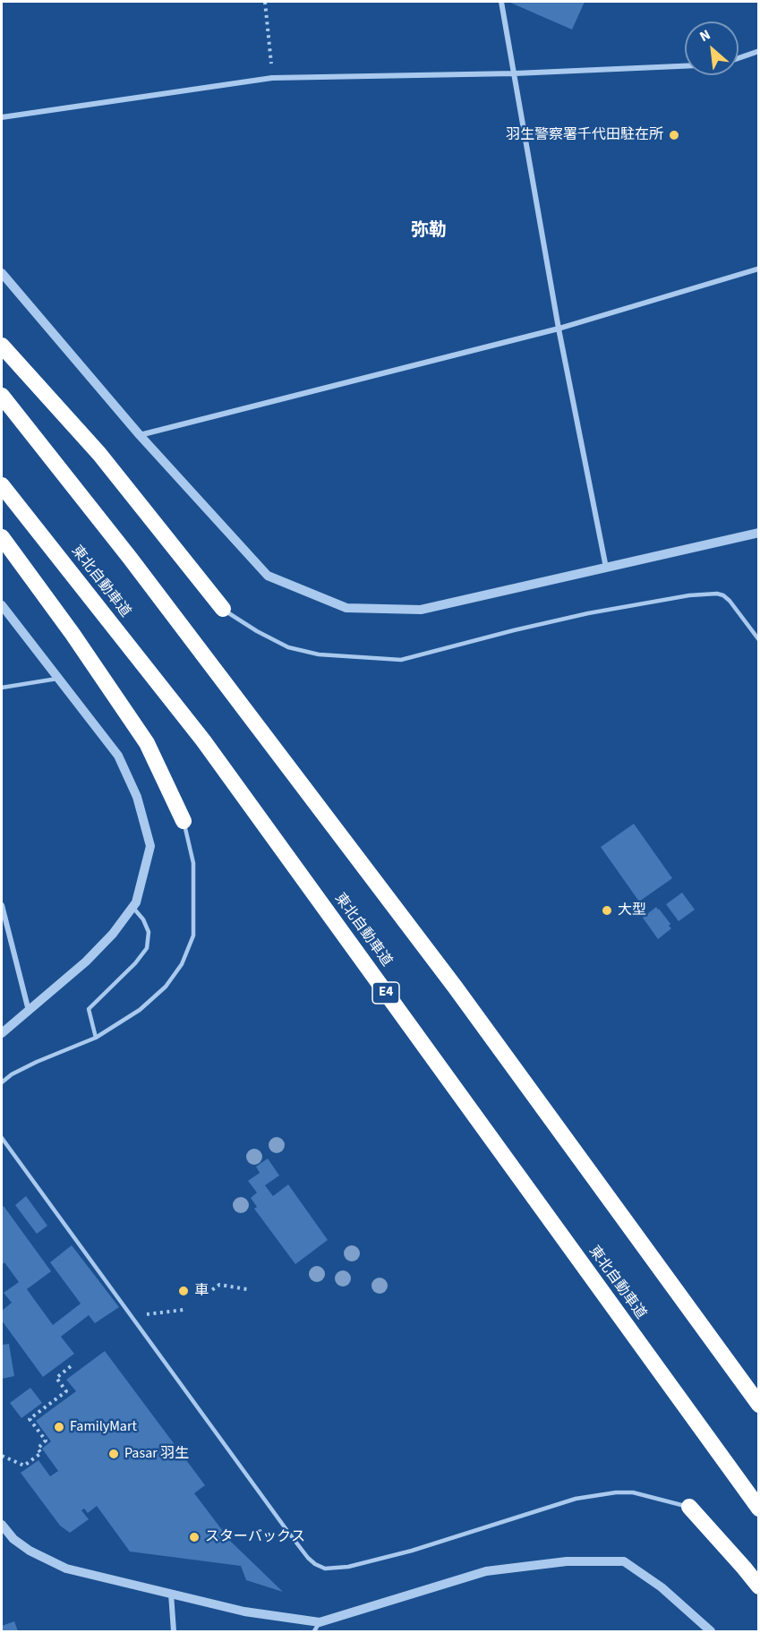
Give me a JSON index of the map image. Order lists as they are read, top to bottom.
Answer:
{
  "streets": {
    "highway": ["東北自動車道", "E4"]
  },
  "districts": ["弥勒"],
  "places": [
    "羽生警察署千代田駐在所",
    "大型",
    "車",
    "FamilyMart",
    "Pasar 羽生",
    "スターバックス"
  ],
  "north": "top left"
}
